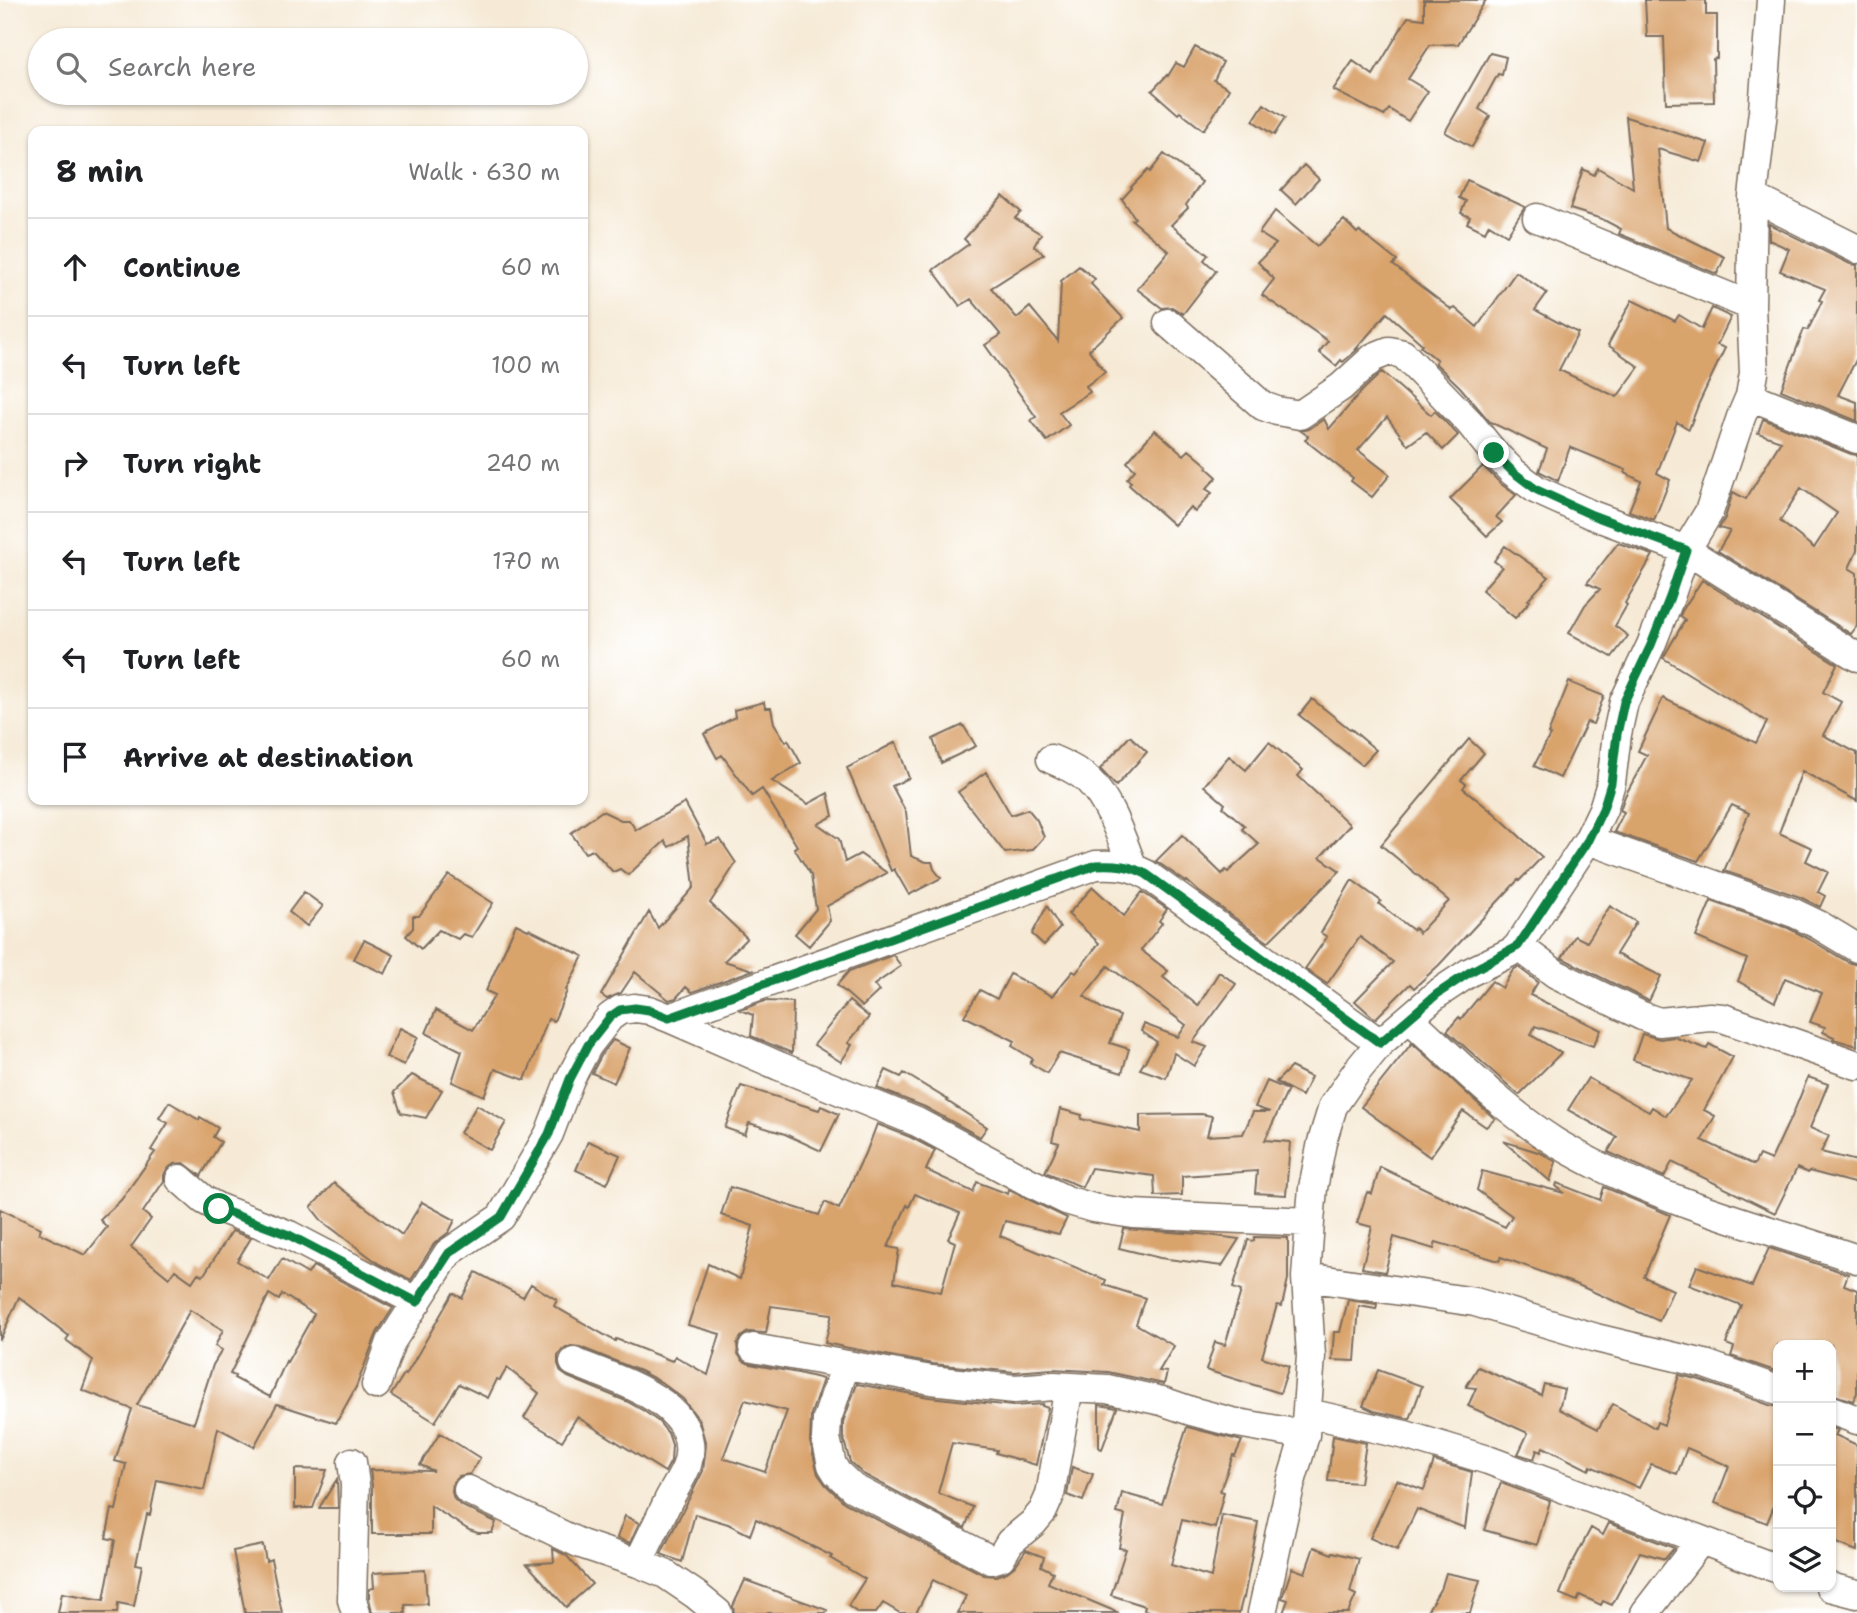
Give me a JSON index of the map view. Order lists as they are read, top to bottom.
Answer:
{
  "page": {
    "search": "Search here",
    "heading": ["8 min", "Walk · 630 m"],
    "list": [
      ["Continue", "60 m"],
      ["Turn left", "100 m"],
      ["Turn right", "240 m"],
      ["Turn left", "170 m"],
      ["Turn left", "60 m"],
      "Arrive at destination"
    ],
    "map_buttons": ["+", "−"]
  }
}
